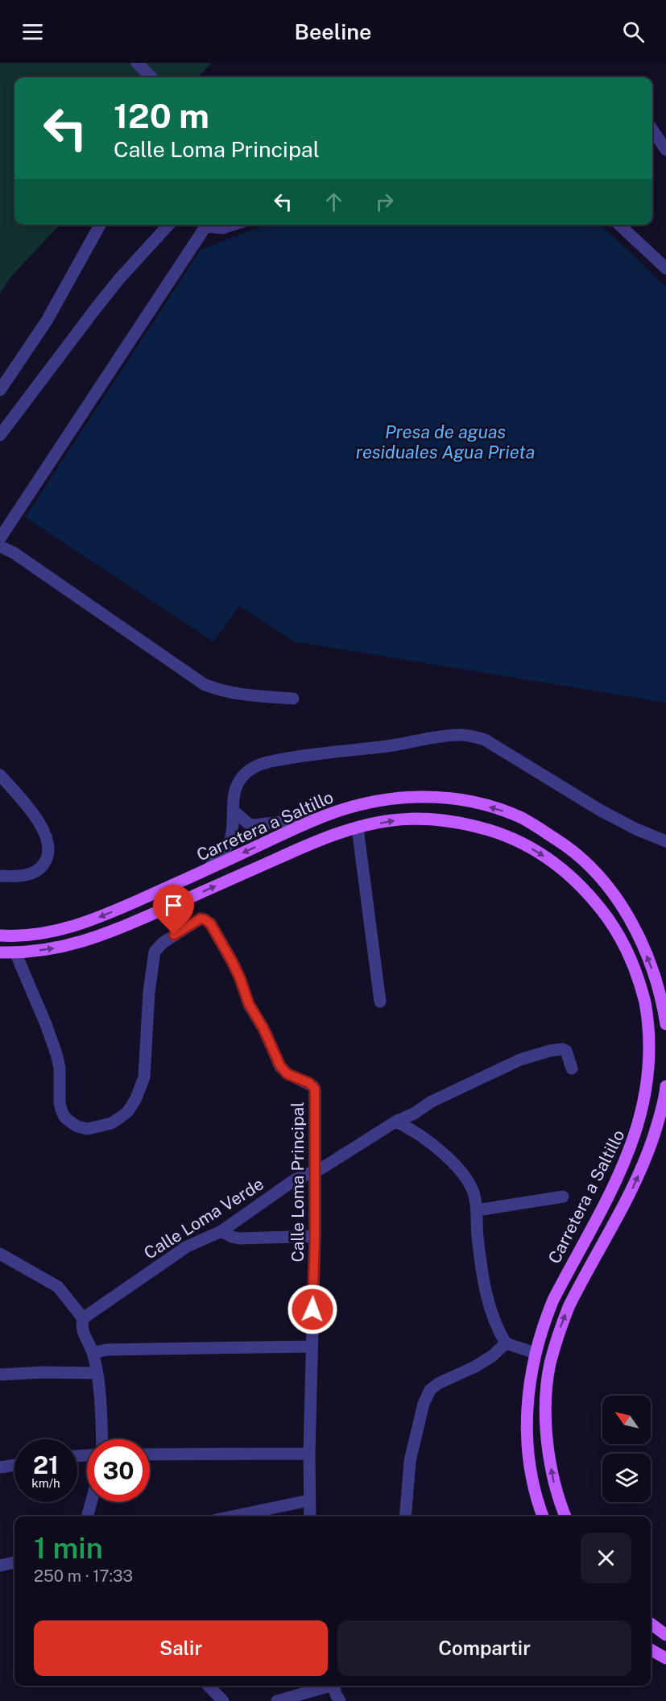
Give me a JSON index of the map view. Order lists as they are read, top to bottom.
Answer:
{
  "streets": {
    "main road": ["Carretera a Saltillo"],
    "street": ["Calle Loma Principal", "Calle Loma Verde"]
  },
  "crossings": [
    ["Carretera a Saltillo", "Calle Loma Principal"],
    ["Calle Loma Principal", "Calle Loma Verde"]
  ],
  "water": ["Presa de aguas residuales Agua Prieta"],
  "north": "top left",
  "page": {
    "header": "Beeline",
    "turn": ["120 m", "Calle Loma Principal"],
    "speed": "21 km/h",
    "limit": "30",
    "heading": ["1 min", "250 m · 17:33"],
    "buttons": ["Salir", "Compartir"]
  }
}
